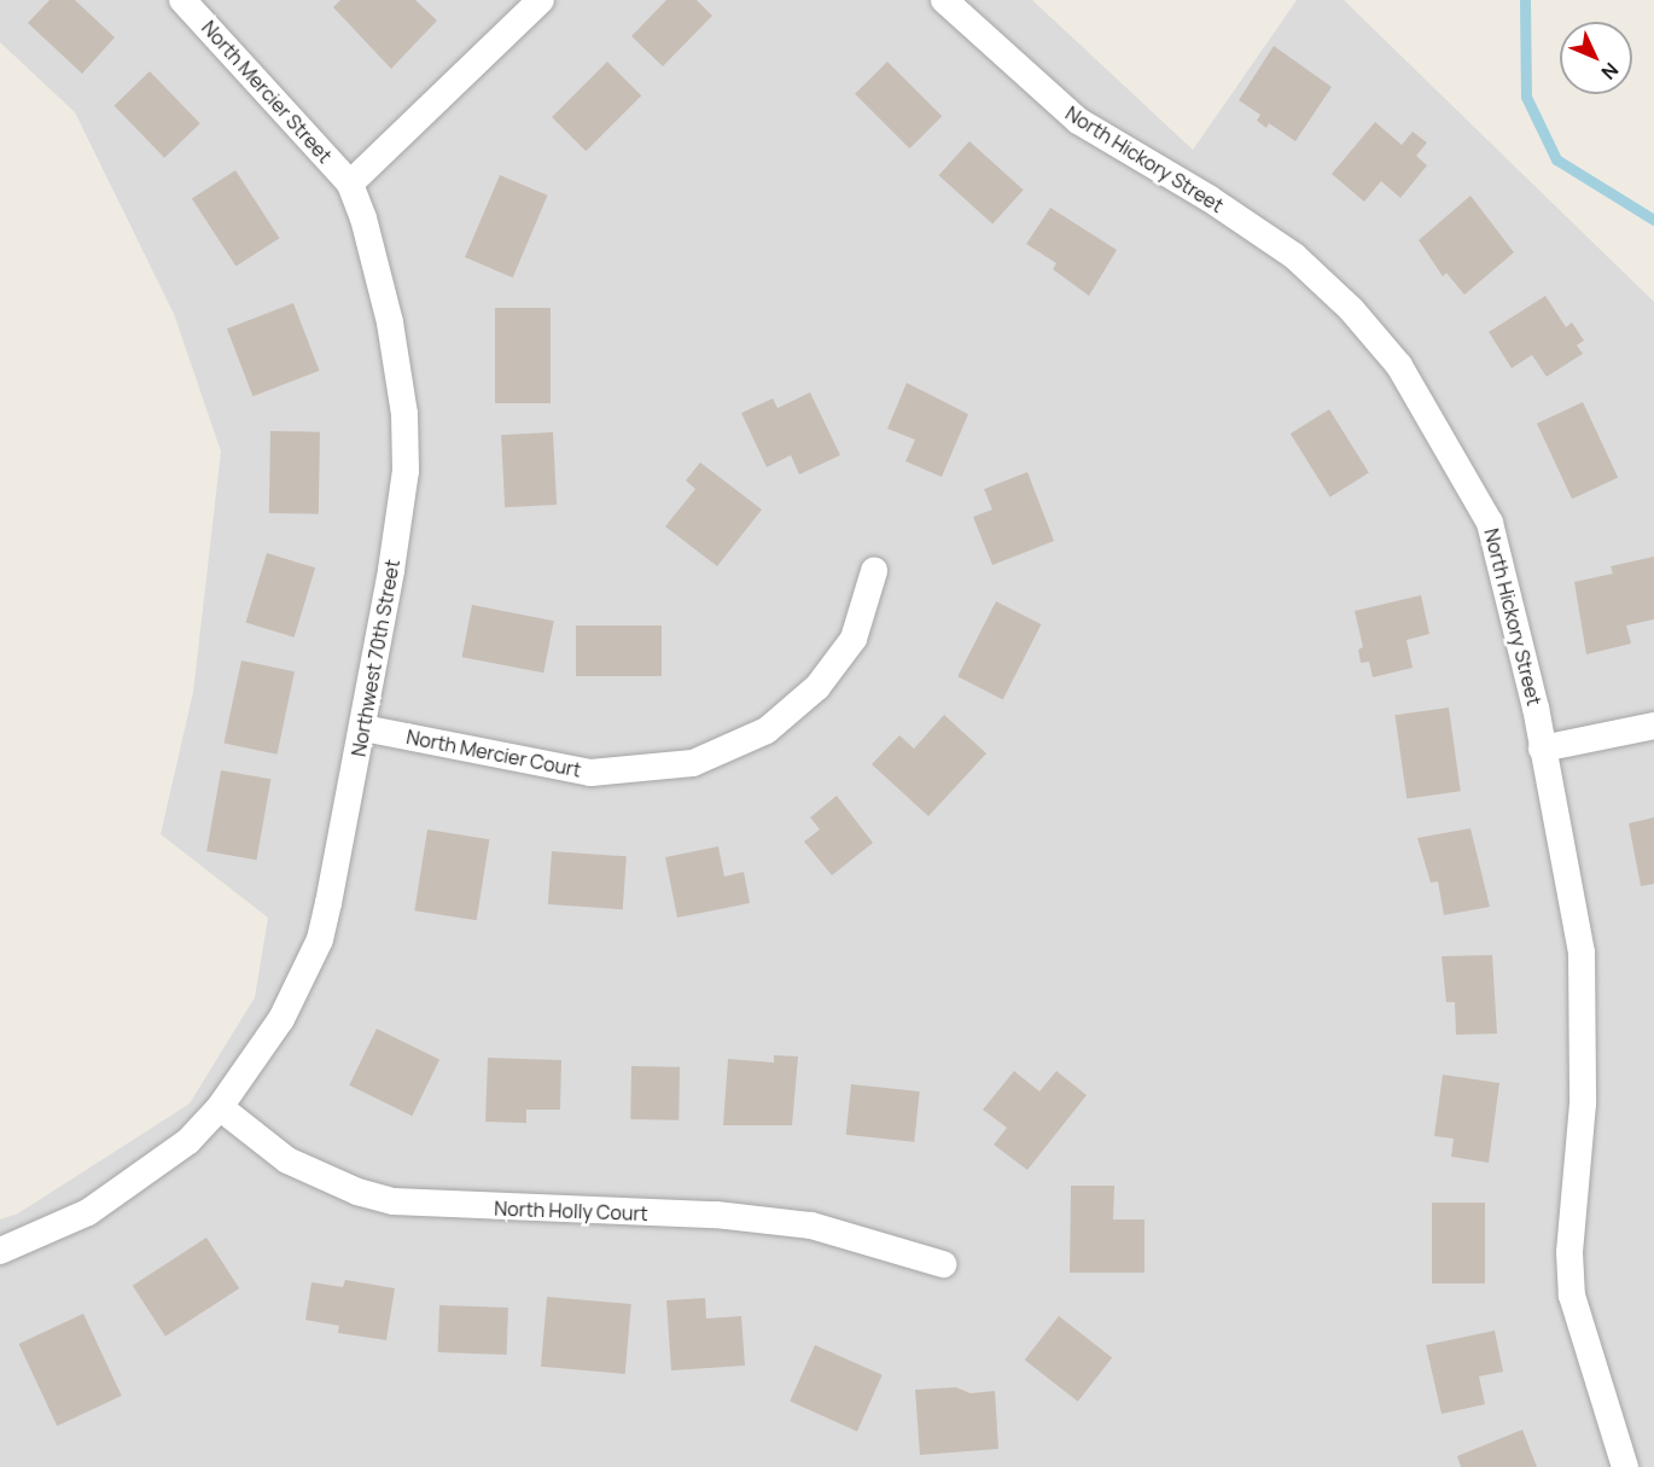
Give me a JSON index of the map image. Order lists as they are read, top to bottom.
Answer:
{
  "streets": {
    "street": [
      "North Mercier Street",
      "North Hickory Street",
      "Northwest 70th Street",
      "North Mercier Court",
      "North Holly Court"
    ]
  },
  "crossings": [
    ["North Mercier Street", "Northwest 70th Street"],
    ["Northwest 70th Street", "North Mercier Court"],
    ["Northwest 70th Street", "North Holly Court"]
  ],
  "north": "bottom right"
}
